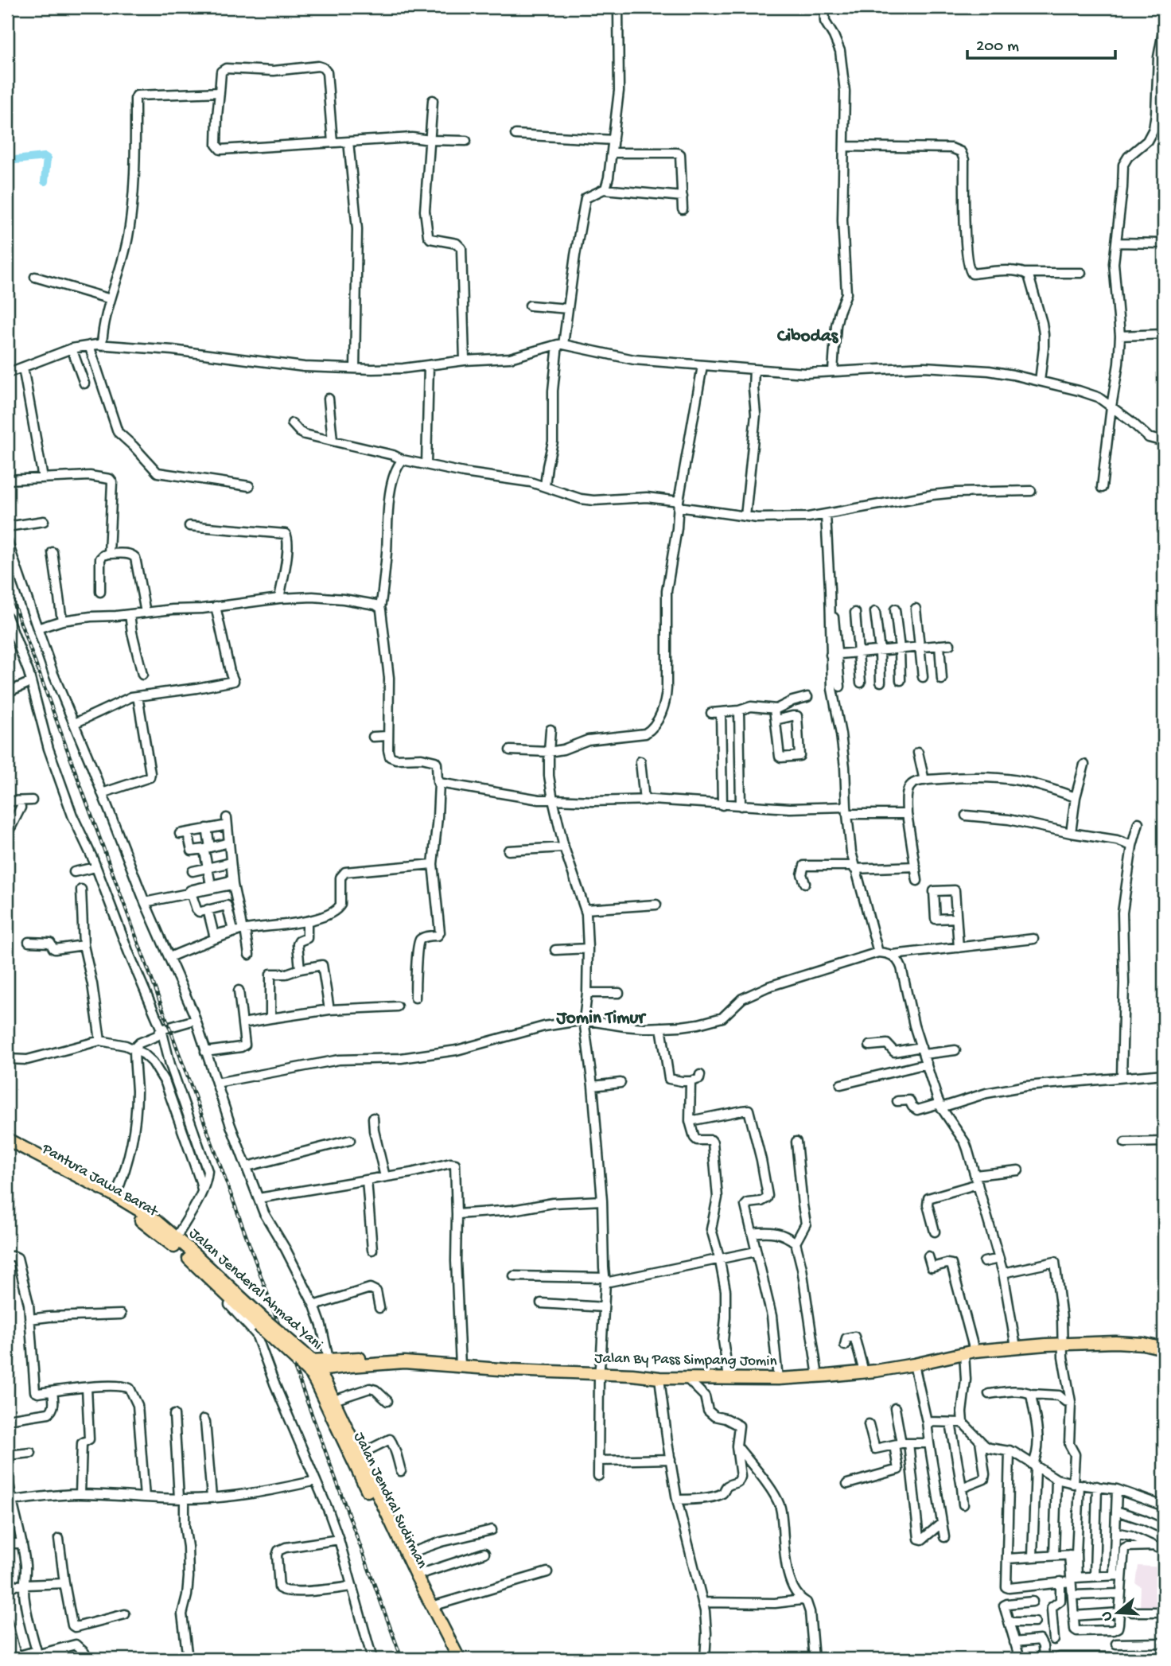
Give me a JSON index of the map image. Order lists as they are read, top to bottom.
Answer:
{
  "streets": {
    "highway": [
      "Pantura Jawa Barat",
      "Jalan Jenderal Ahmad Yani",
      "Jalan By Pass Simpang Jomin",
      "Jalan Jendral Sudirman"
    ]
  },
  "crossings": [
    ["Pantura Jawa Barat", "Jalan Jenderal Ahmad Yani"],
    ["Jalan Jenderal Ahmad Yani", "Jalan By Pass Simpang Jomin"],
    ["Jalan Jenderal Ahmad Yani", "Jalan Jendral Sudirman"]
  ],
  "districts": ["Cibodas", "Jomin Timur"],
  "scale_bar": "200 m",
  "north": "left"
}
